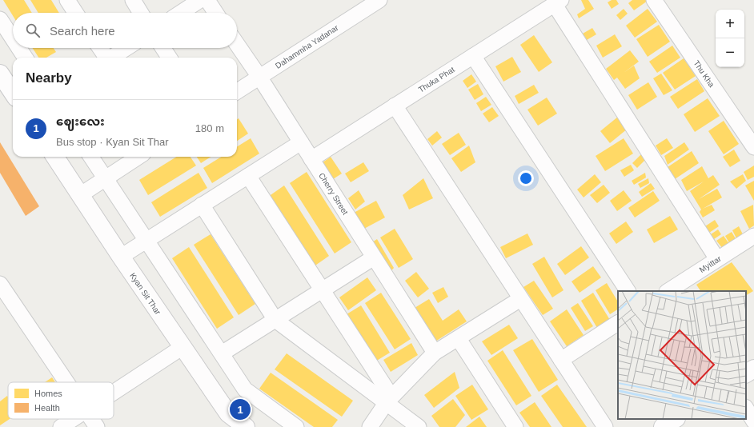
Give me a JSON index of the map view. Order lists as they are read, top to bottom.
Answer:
{
  "streets": {
    "main road": ["Kyan Sit Thar"],
    "street": [
      "Dahammha Yadanar",
      "Thu Kha",
      "Thuka Phat",
      "Cherry Street",
      "Myittar"
    ]
  },
  "crossings": [
    ["Dahammha Yadanar", "Cherry Street"],
    ["Thuka Phat", "Cherry Street"]
  ],
  "legend": ["Homes", "Health"],
  "page": {
    "map_buttons": ["+", "−"],
    "search": "Search here",
    "heading": "Nearby",
    "list": [
      {
        "mark": "1",
        "name": "ဈေးလေး",
        "note": "Bus stop · Kyan Sit Thar",
        "value": "180 m"
      }
    ],
    "pins": "1"
  }
}
